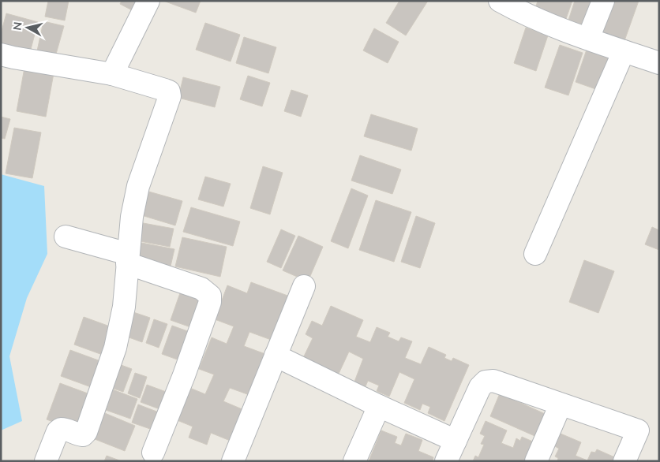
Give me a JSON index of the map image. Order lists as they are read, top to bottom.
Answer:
{
  "north": "left"
}
